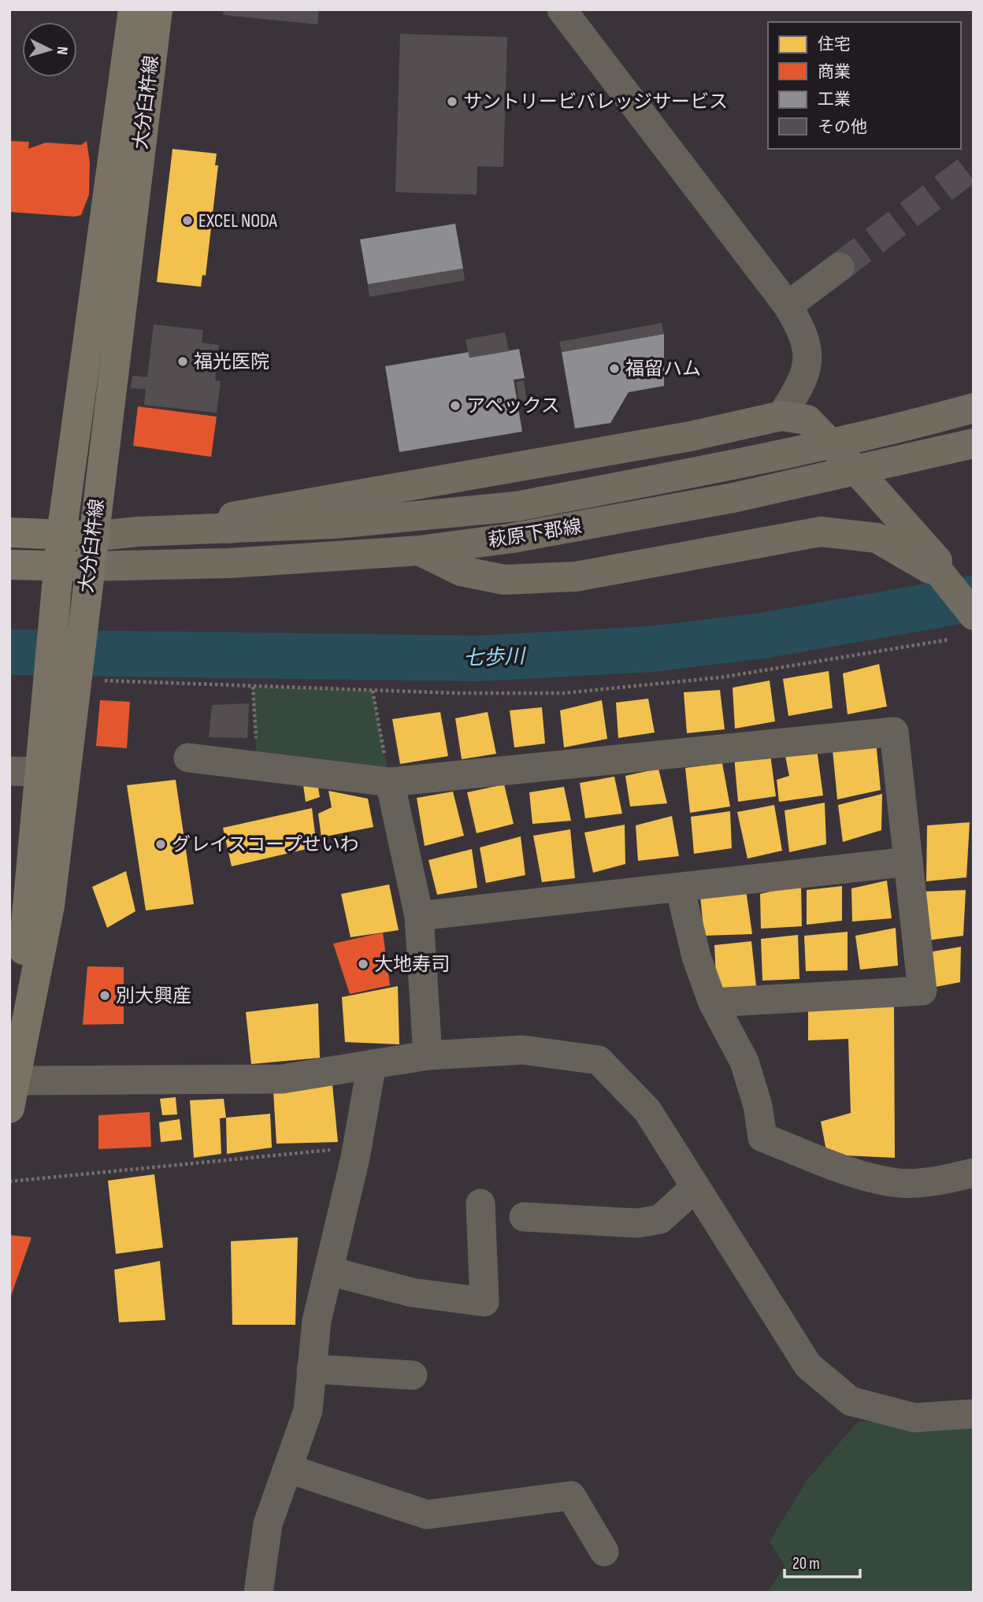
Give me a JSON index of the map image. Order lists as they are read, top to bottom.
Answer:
{
  "streets": {
    "main road": ["大分臼杵線", "萩原下郡線"]
  },
  "crossings": [
    ["大分臼杵線", "萩原下郡線"]
  ],
  "water": ["七歩川"],
  "places": [
    "サントリービバレッジサービス",
    "EXCEL NODA",
    "福光医院",
    "福留ハム",
    "アペックス",
    "グレイスコープせいわ",
    "大地寿司",
    "別大興産"
  ],
  "legend": [
    "住宅",
    "商業",
    "工業",
    "その他"
  ],
  "scale_bar": "20 m",
  "north": "right"
}
